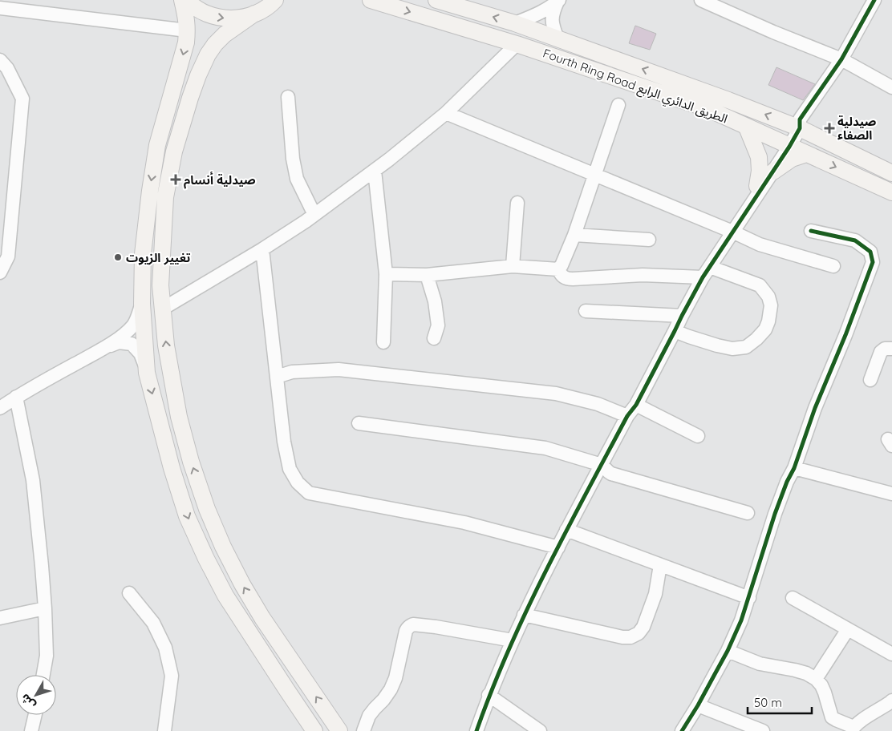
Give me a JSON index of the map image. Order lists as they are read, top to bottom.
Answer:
{
  "streets": {
    "main road": ["Fourth Ring Road الطريق الدائري الرابع"]
  },
  "places": {
    "health": ["صيدلية الصفاء", "صيدلية أنسام"],
    "other": ["تغيير الزيوت"]
  },
  "scale_bar": "50 m",
  "north": "bottom left"
}
